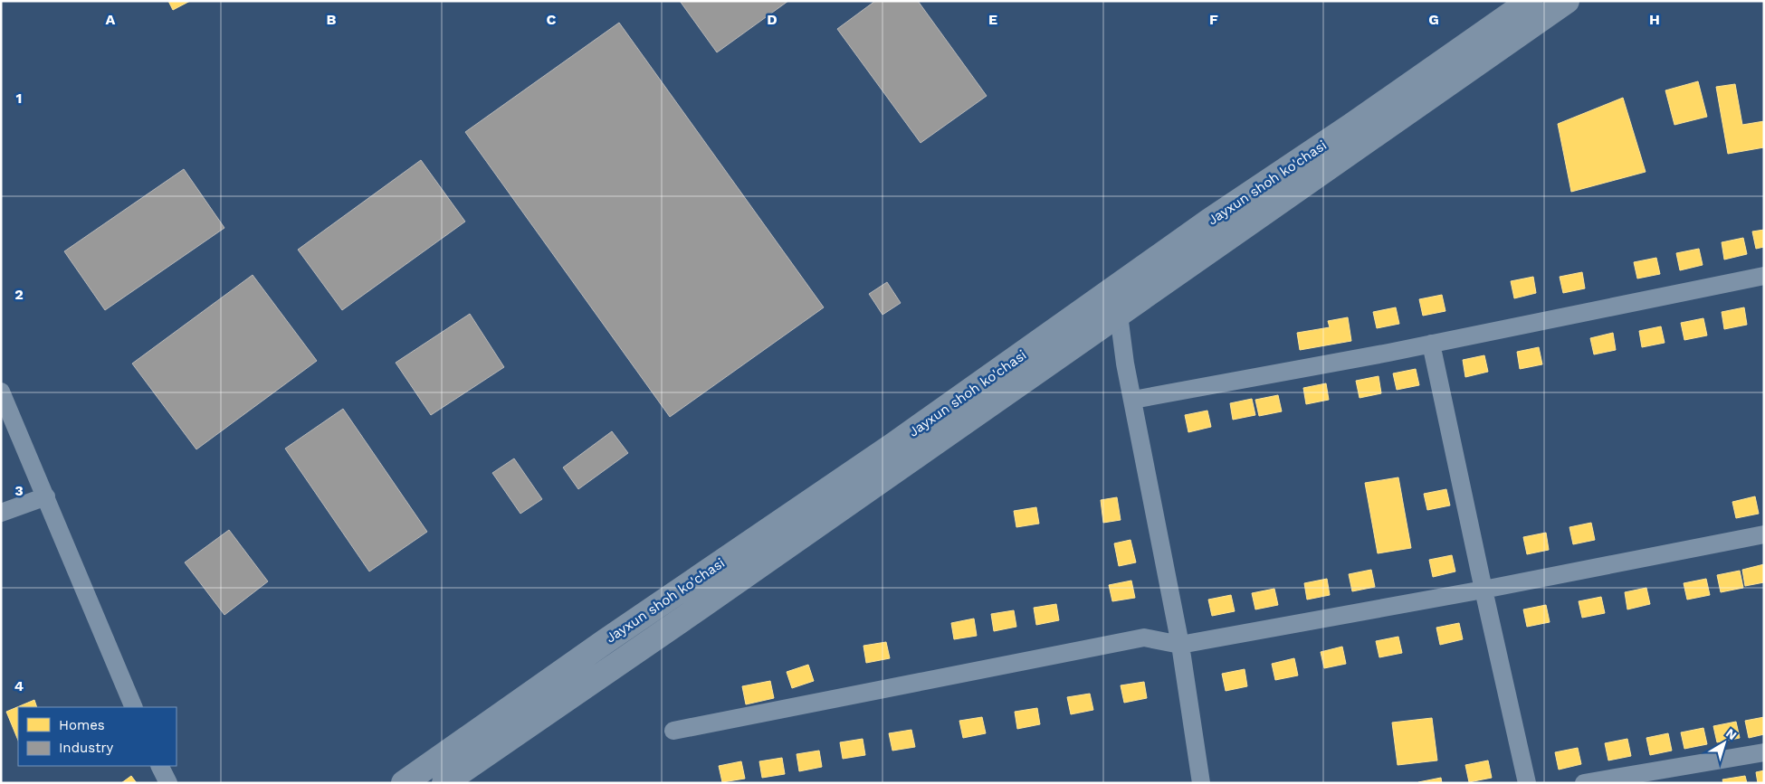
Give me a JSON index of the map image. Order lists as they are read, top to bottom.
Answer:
{
  "streets": {
    "highway": ["Jayxun shoh ko'chasi"]
  },
  "legend": ["Homes", "Industry"],
  "north": "top right",
  "grid": {
    "columns": [
      "A",
      "B",
      "C",
      "D",
      "E",
      "F",
      "G",
      "H"
    ],
    "rows": [
      "1",
      "2",
      "3",
      "4"
    ]
  }
}
